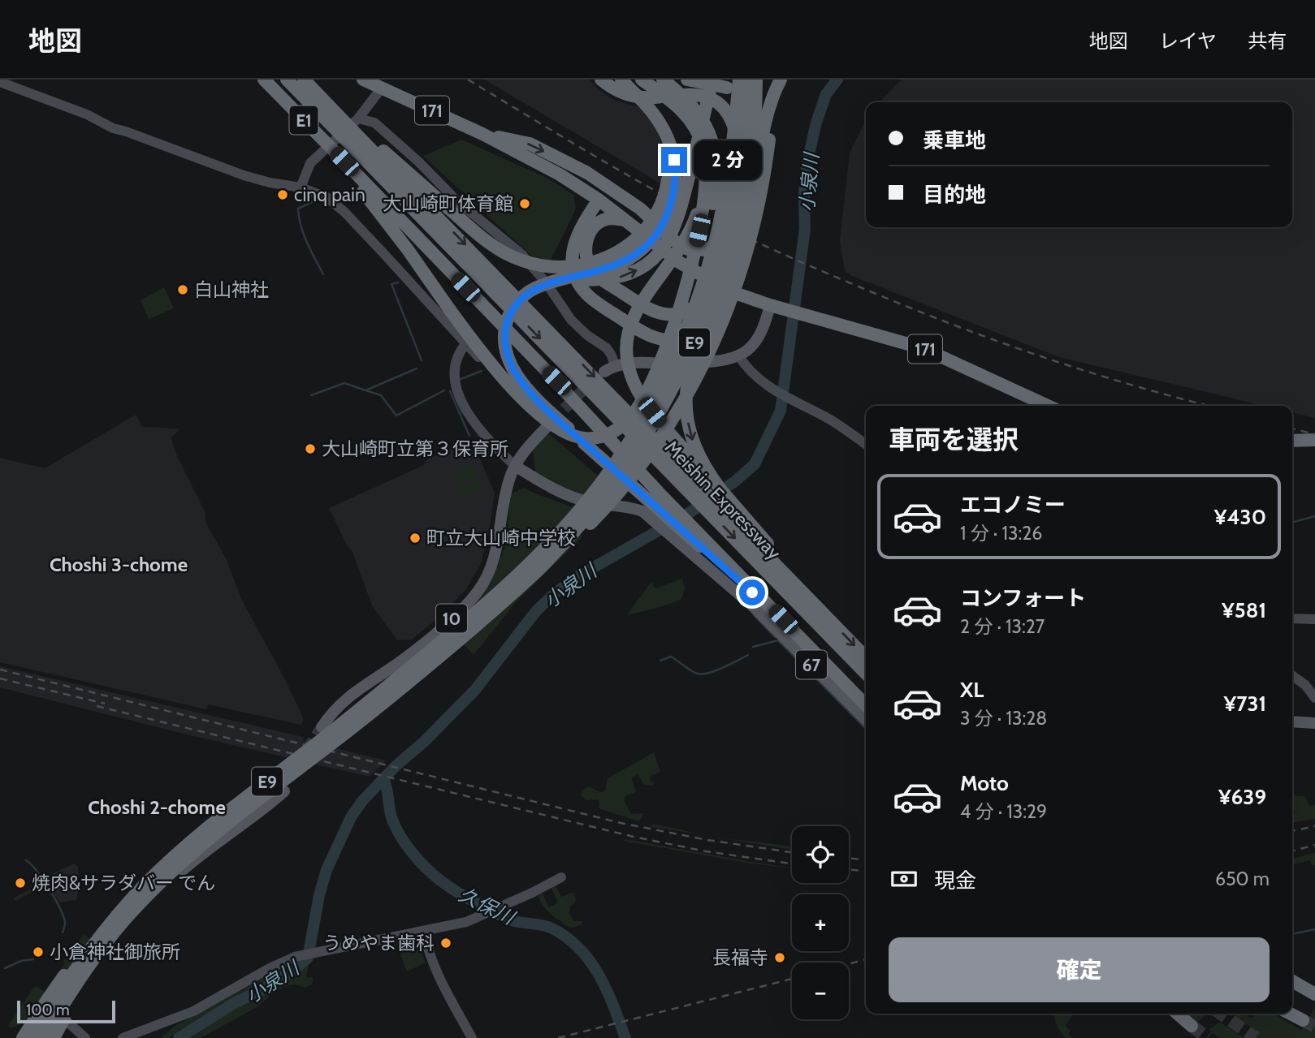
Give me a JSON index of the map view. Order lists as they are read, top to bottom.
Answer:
{
  "streets": {
    "highway": [
      "171",
      "E1",
      "E9",
      "Meishin Expressway"
    ],
    "main road": ["10", "67"]
  },
  "crossings": [
    ["10", "67"]
  ],
  "districts": ["Choshi 3-chome", "Choshi 2-chome"],
  "water": ["小泉川", "久保川"],
  "places": [
    "cinq pain",
    "大山崎町体育館",
    "白山神社",
    "大山崎町立第３保育所",
    "町立大山崎中学校",
    "焼肉&サラダバー でん",
    "うめやま歯科",
    "小倉神社御旅所",
    "長福寺"
  ],
  "scale_bar": "100 m",
  "page": {
    "header": "地図",
    "nav": ["地図", "レイヤ", "共有"],
    "banner": ["乗車地", "目的地"],
    "bubble": "2 分",
    "heading": "車両を選択",
    "list": [
      {
        "name": "エコノミー",
        "note": "1 分 · 13:26",
        "value": "¥430"
      },
      {
        "name": "コンフォート",
        "note": "2 分 · 13:27",
        "value": "¥581"
      },
      {
        "name": "XL",
        "note": "3 分 · 13:28",
        "value": "¥731"
      },
      {
        "name": "Moto",
        "note": "4 分 · 13:29",
        "value": "¥639"
      }
    ],
    "map_buttons": ["+", "−"],
    "pay": ["現金", "650 m"],
    "buttons": "確定",
    "scale": "100 m"
  }
}
